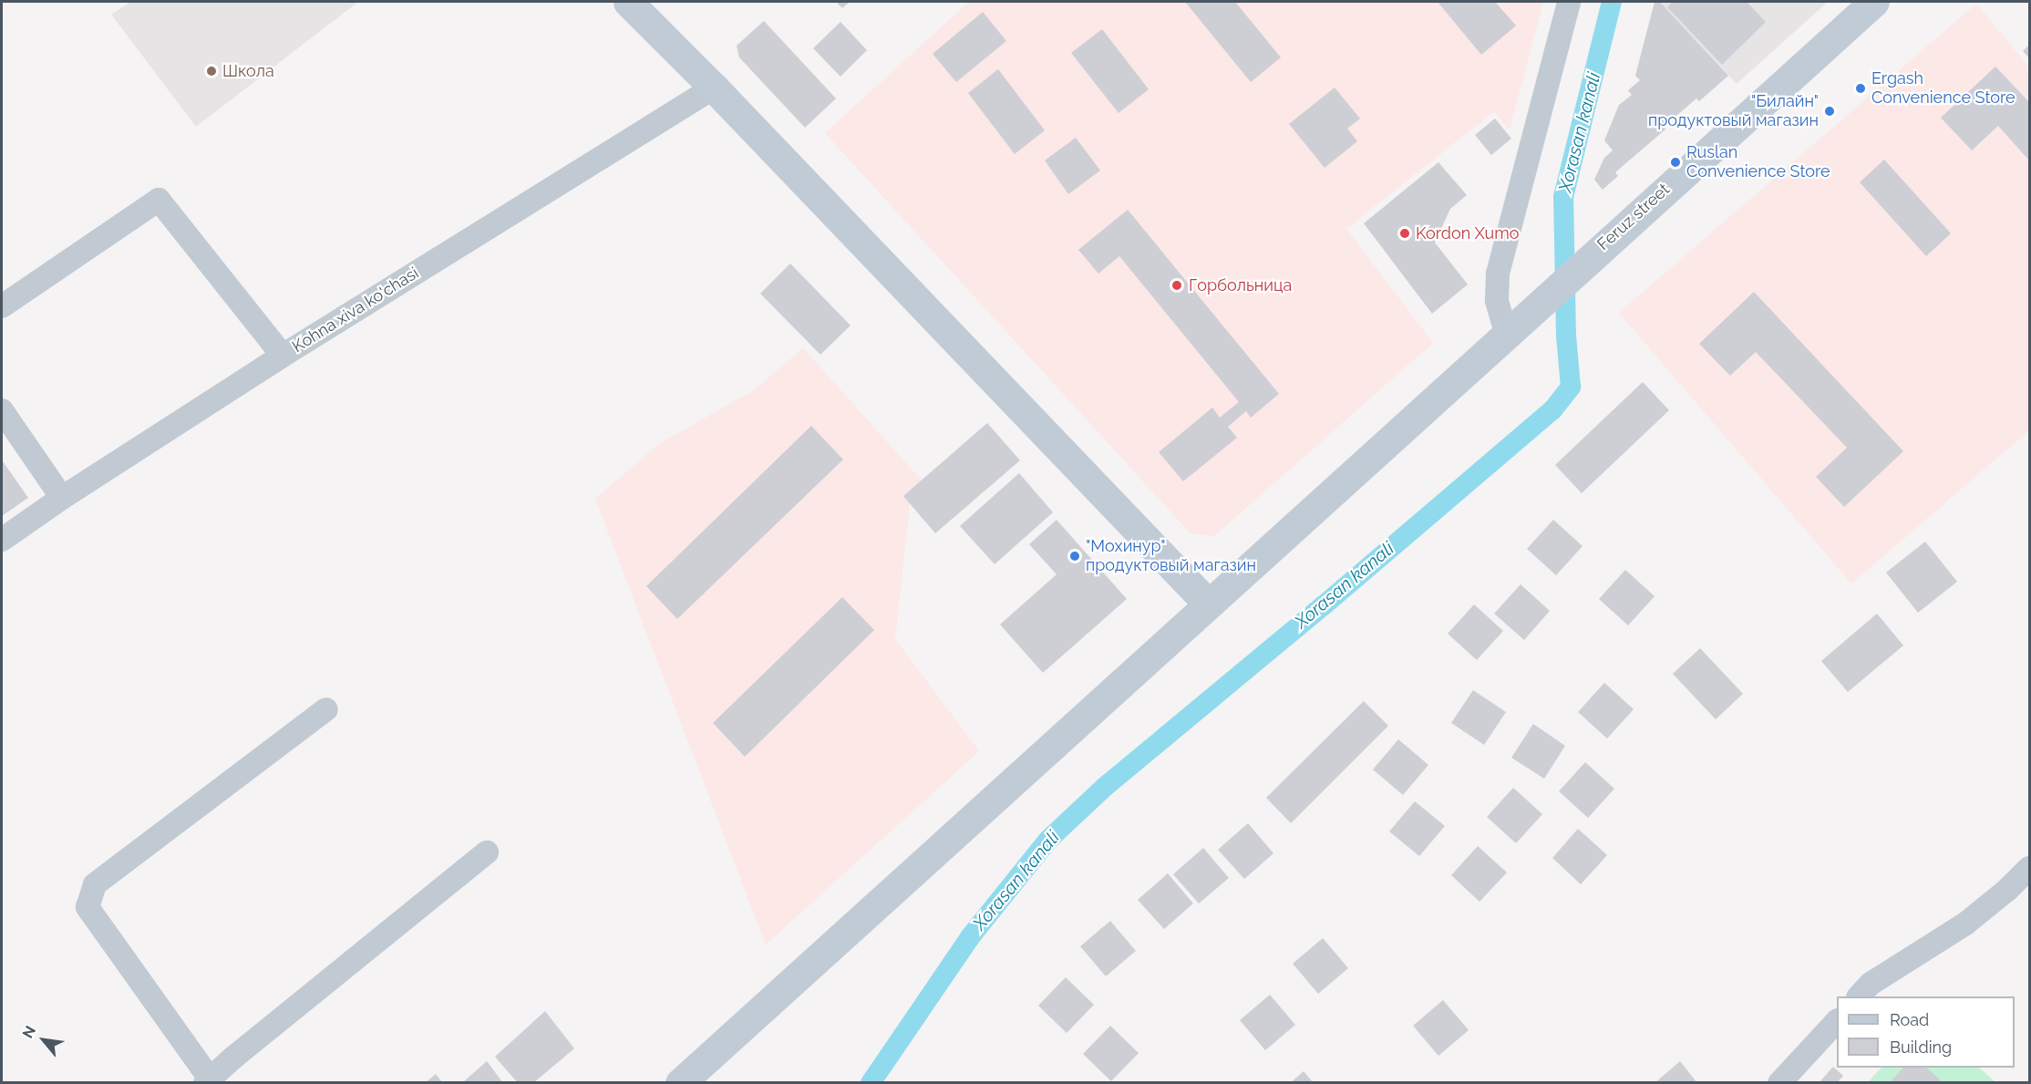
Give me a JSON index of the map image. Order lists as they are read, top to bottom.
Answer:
{
  "streets": {
    "main road": ["Feruz street"],
    "street": ["Kohna xiva ko'chasi"]
  },
  "water": ["Xorasan kanali"],
  "places": [
    "Школа",
    "Ergash Convenience Store",
    "\"Билайн\" продуктовый магазин",
    "Ruslan Convenience Store",
    "Kordon Xumo",
    "Горбольница",
    "\"Мохинур\" продуктовый магазин"
  ],
  "legend": ["Road", "Building"],
  "north": "top left"
}
